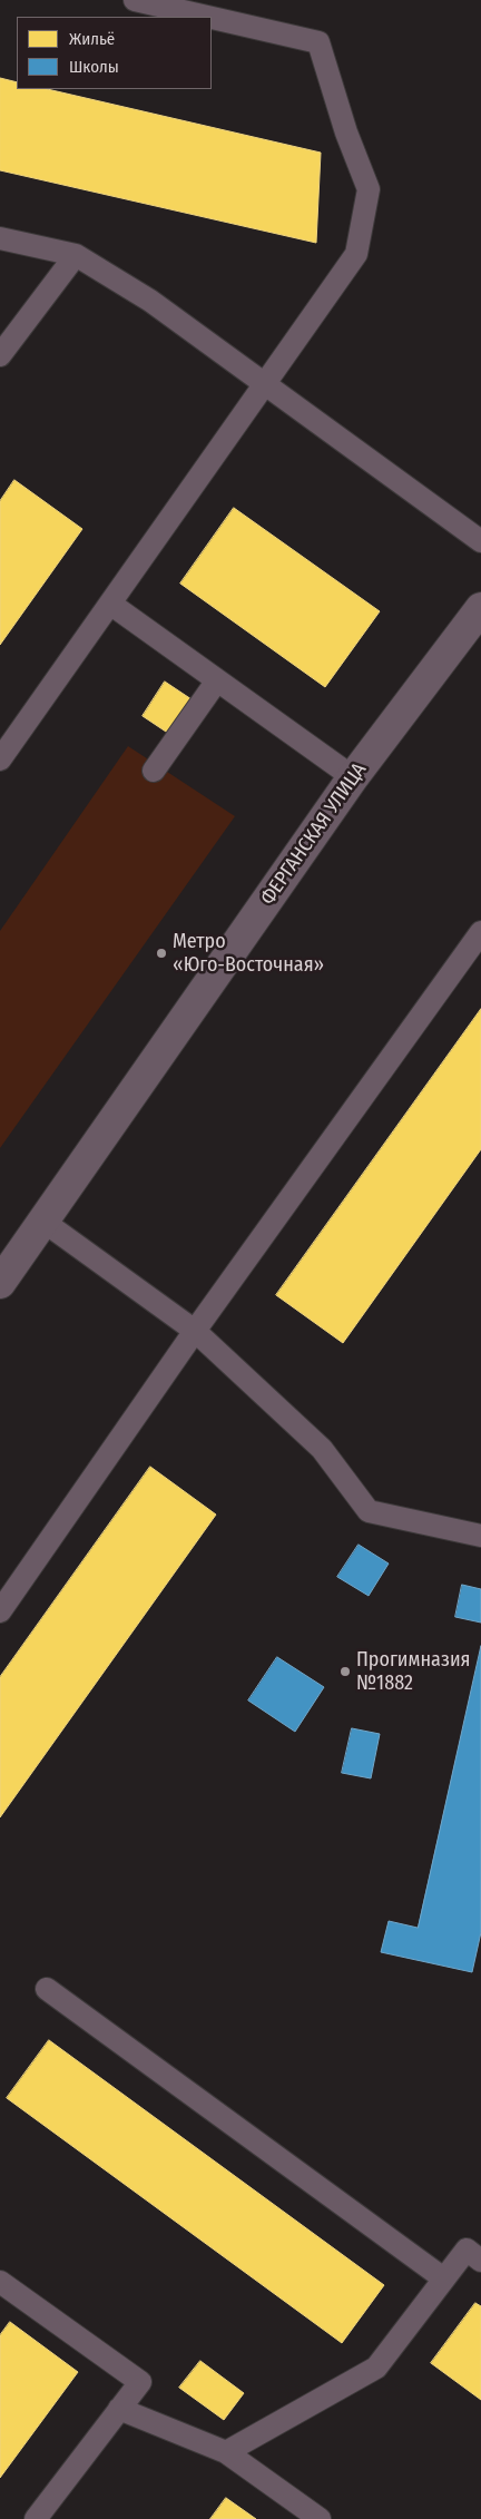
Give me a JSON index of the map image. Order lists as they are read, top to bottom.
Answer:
{
  "streets": {
    "street": ["ФЕРГАНСКАЯ УЛИЦА"]
  },
  "places": ["Метро «Юго-Восточная»", "Прогимназия №1882"],
  "legend": ["Жильё", "Школы"]
}
